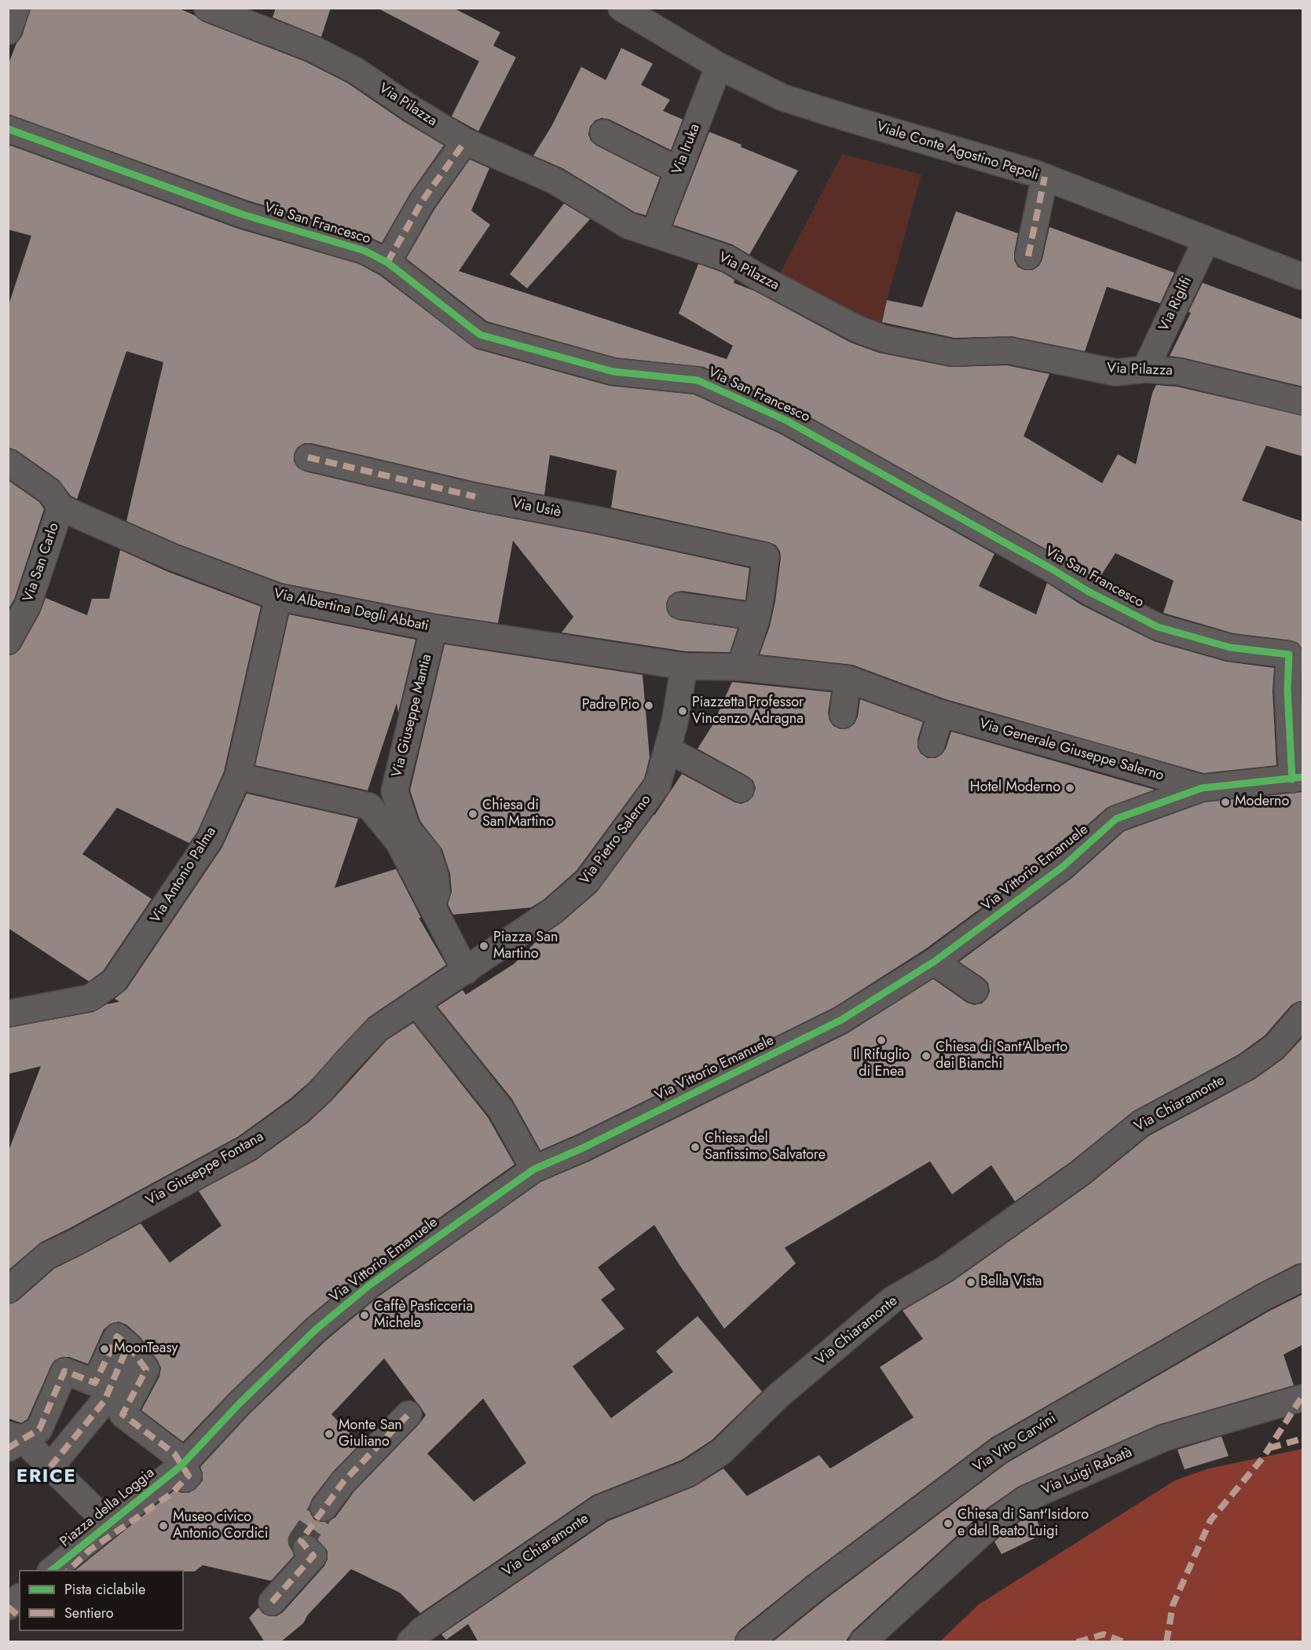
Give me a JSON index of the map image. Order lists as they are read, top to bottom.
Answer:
{
  "streets": {
    "street": [
      "Via Pilazza",
      "Via Iruka",
      "Viale Conte Agostino Pepoli",
      "Via San Francesco",
      "Via Riglifi",
      "Via Usiè",
      "Via San Carlo",
      "Via Albertina Degli Abbati",
      "Via Giuseppe Mantia",
      "Via Generale Giuseppe Salerno",
      "Via Pietro Salerno",
      "Via Vittorio Emanuele",
      "Via Antonio Palma",
      "Via Chiaramonte",
      "Via Giuseppe Fontana",
      "Via Vito Carvini",
      "Via Luigi Rabatà",
      "Piazza della Loggia"
    ]
  },
  "crossings": [
    ["Via Pilazza", "Via Iruka"],
    ["Via Pilazza", "Via Riglifi"],
    ["Via Iruka", "Viale Conte Agostino Pepoli"],
    ["Viale Conte Agostino Pepoli", "Via Riglifi"],
    ["Via San Francesco", "Via Vittorio Emanuele"],
    ["Via San Carlo", "Via Albertina Degli Abbati"],
    ["Via Albertina Degli Abbati", "Via Giuseppe Mantia"],
    ["Via Albertina Degli Abbati", "Via Generale Giuseppe Salerno"],
    ["Via Albertina Degli Abbati", "Via Pietro Salerno"],
    ["Via Albertina Degli Abbati", "Via Antonio Palma"],
    ["Via Generale Giuseppe Salerno", "Via Pietro Salerno"],
    ["Via Generale Giuseppe Salerno", "Via Vittorio Emanuele"],
    ["Via Pietro Salerno", "Via Giuseppe Fontana"],
    ["Via Vittorio Emanuele", "Piazza della Loggia"]
  ],
  "districts": ["ERICE"],
  "places": [
    "Padre Pio",
    "Piazzetta Professor Vincenzo Adragna",
    "Hotel Moderno",
    "Moderno",
    "Chiesa di San Martino",
    "Piazza San Martino",
    "Il Rifuglio di Enea",
    "Chiesa di Sant'Alberto dei Bianchi",
    "Chiesa del Santissimo Salvatore",
    "Bella Vista",
    "Caffè Pasticceria Michele",
    "MoonTeasy",
    "Monte San Giuliano",
    "Chiesa di Sant'Isidoro e del Beato Luigi",
    "Museo civico Antonio Cordici"
  ],
  "legend": ["Pista ciclabile", "Sentiero"]
}
